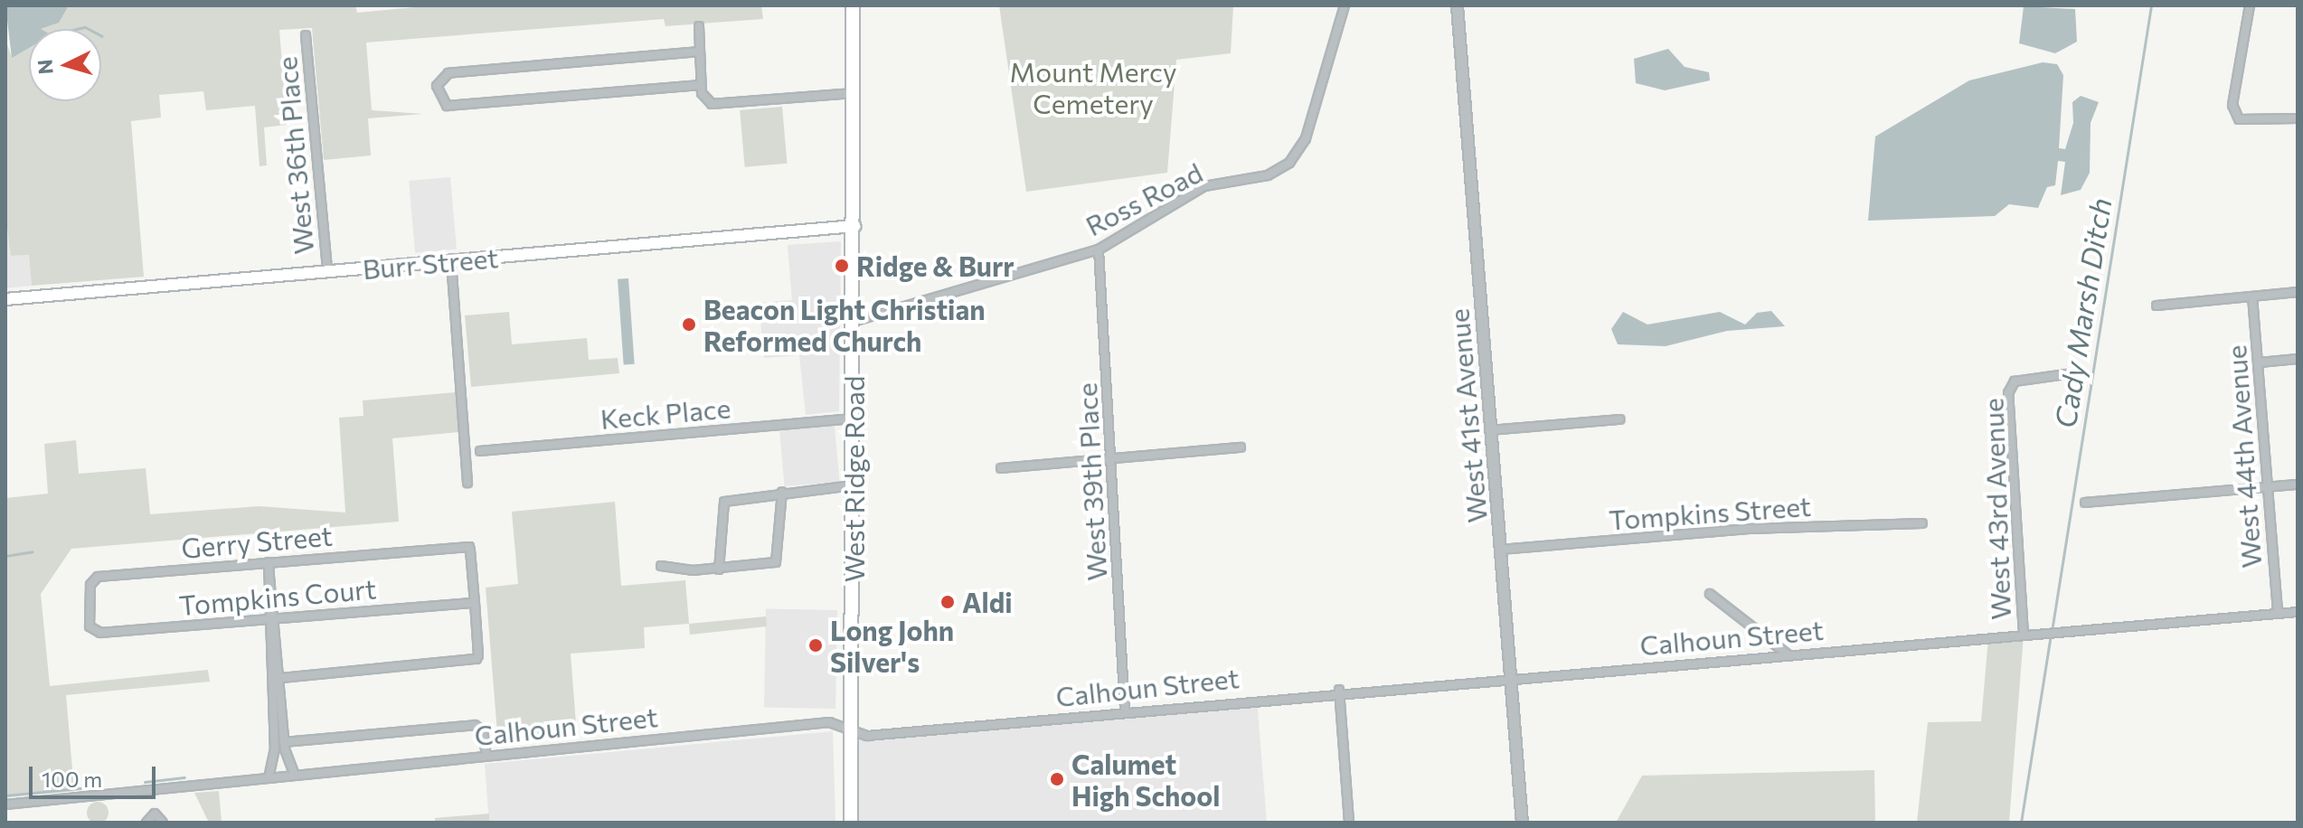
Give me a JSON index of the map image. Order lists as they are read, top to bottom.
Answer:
{
  "streets": {
    "main road": ["Burr Street", "West Ridge Road"],
    "street": [
      "West 36th Place",
      "Ross Road",
      "Keck Place",
      "West 41st Avenue",
      "West 44th Avenue",
      "West 39th Place",
      "West 43rd Avenue",
      "Tompkins Street",
      "Gerry Street",
      "Tompkins Court",
      "Calhoun Street"
    ]
  },
  "crossings": [
    ["West 36th Place", "Burr Street"],
    ["Ross Road", "West Ridge Road"],
    ["Ross Road", "West 39th Place"],
    ["Burr Street", "West Ridge Road"],
    ["Keck Place", "West Ridge Road"],
    ["West 41st Avenue", "Tompkins Street"],
    ["West 41st Avenue", "Calhoun Street"],
    ["West 44th Avenue", "Calhoun Street"],
    ["West Ridge Road", "Calhoun Street"],
    ["West 39th Place", "Calhoun Street"],
    ["West 43rd Avenue", "Calhoun Street"],
    ["Gerry Street", "Tompkins Court"]
  ],
  "water": ["Cady Marsh Ditch"],
  "parks": ["Mount Mercy Cemetery"],
  "places": [
    "Ridge & Burr",
    "Beacon Light Christian Reformed Church",
    "Aldi",
    "Long John Silver's",
    "Calumet High School"
  ],
  "scale_bar": "100 m",
  "north": "left"
}
